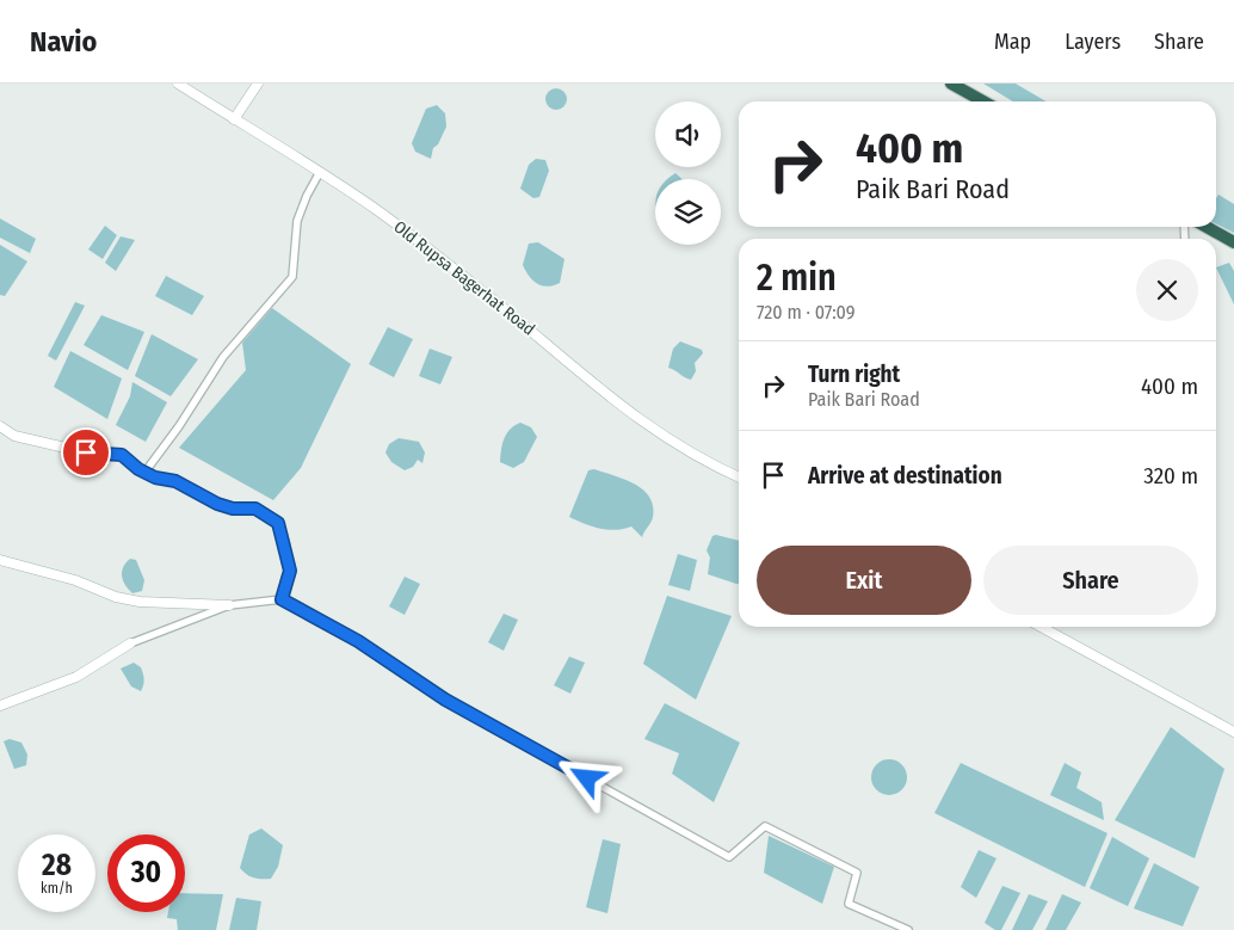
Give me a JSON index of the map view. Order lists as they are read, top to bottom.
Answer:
{
  "streets": {
    "street": ["Old Rupsa Bagerhat Road"]
  },
  "page": {
    "header": "Navio",
    "nav": ["Map", "Layers", "Share"],
    "turn": ["400 m", "Paik Bari Road"],
    "heading": ["2 min", "720 m · 07:09"],
    "list": [
      {
        "name": "Turn right",
        "note": "Paik Bari Road",
        "value": "400 m"
      },
      {
        "name": "Arrive at destination",
        "value": "320 m"
      }
    ],
    "buttons": ["Exit", "Share"],
    "speed": "28 km/h",
    "limit": "30"
  }
}
